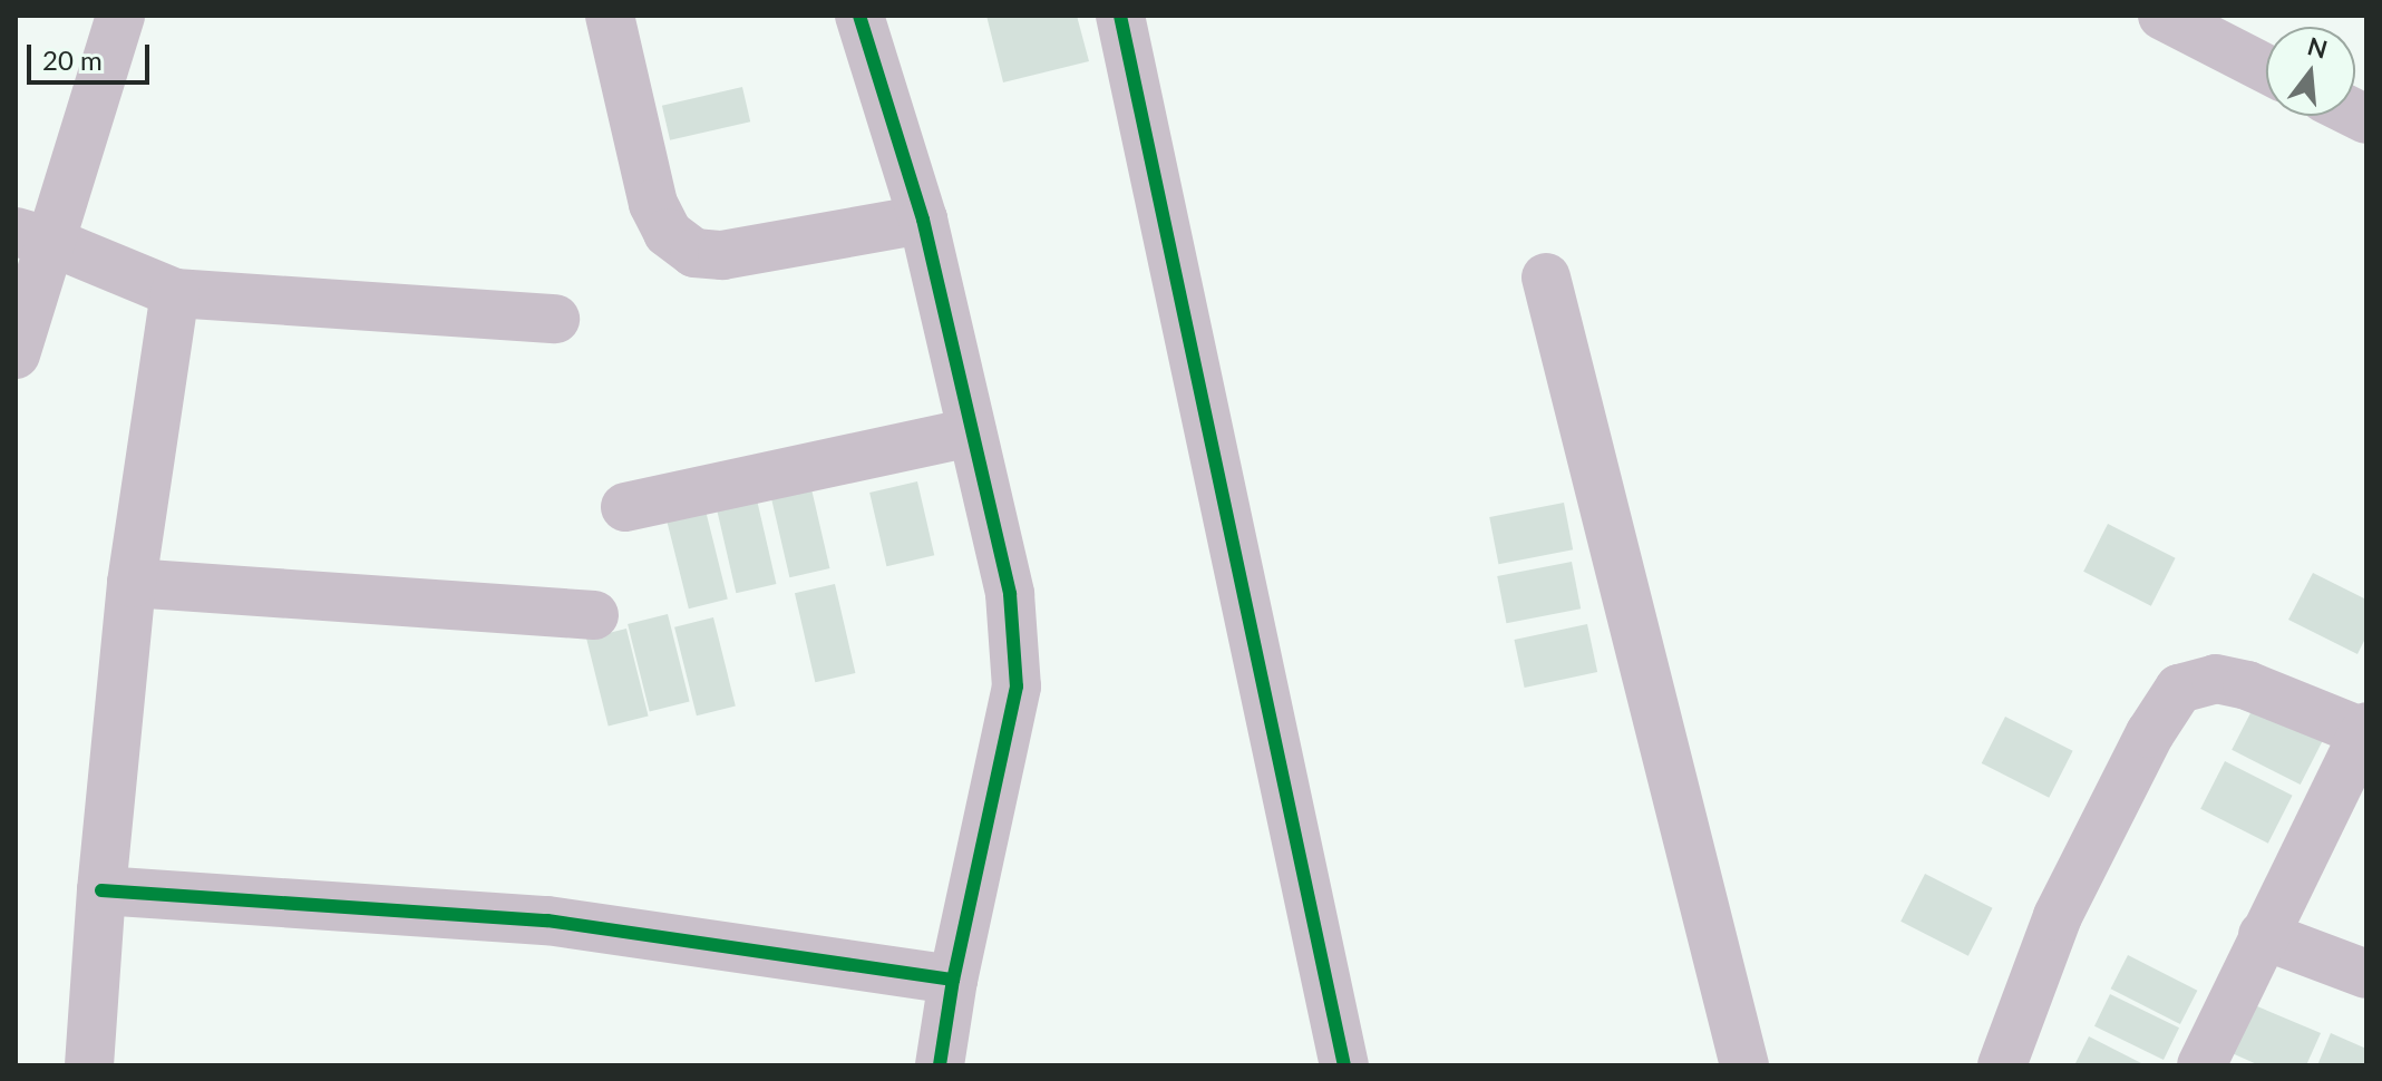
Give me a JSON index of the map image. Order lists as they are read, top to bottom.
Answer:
{
  "scale_bar": "20 m",
  "north": "top"
}
